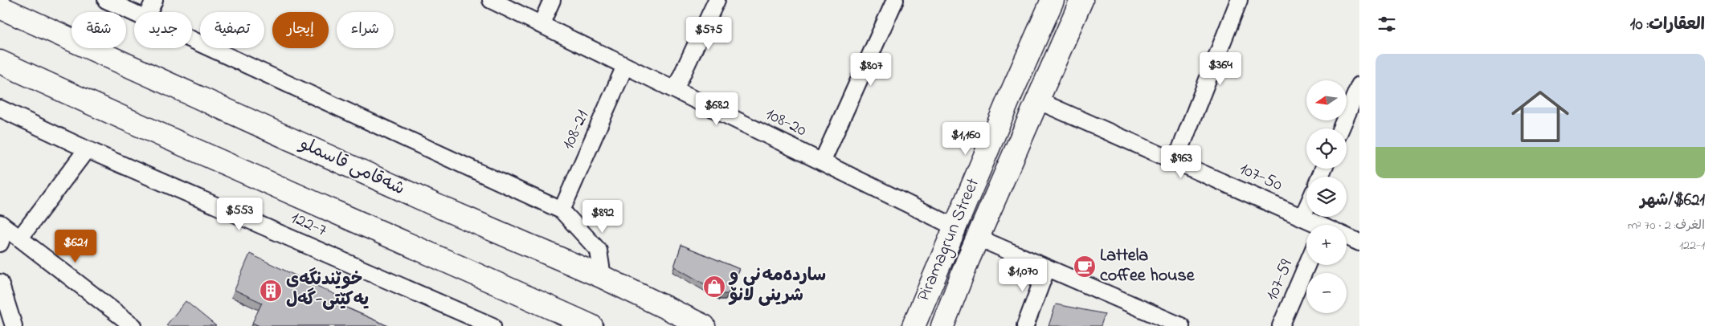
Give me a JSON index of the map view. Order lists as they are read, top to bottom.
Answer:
{
  "streets": {
    "main road": ["شەقامی قاسملو", "Piramagrun Street"],
    "street": [
      "108-20",
      "108-21",
      "107-50",
      "122-7",
      "107-59"
    ]
  },
  "crossings": [
    ["108-20", "108-21"],
    ["108-20", "Piramagrun Street"],
    ["107-50", "Piramagrun Street"]
  ],
  "places": {
    "cafe": ["Lattela coffee house"],
    "shop": ["ساردەمەنی و شرینی لانۆ"],
    "building": ["خوێندنگەی یەکێتی-گەل"]
  },
  "north": "left",
  "page": {
    "heading": "العقارات: 10",
    "chip": [
      "شراء",
      "إيجار",
      "تصفية",
      "جديد",
      "شقة"
    ],
    "price": [
      "$575",
      "$364",
      "$807",
      "$682",
      "$1,160",
      "$963",
      "$553",
      "$892",
      "$621",
      "$1,070"
    ],
    "list": [
      {
        "name": "$621/شهر",
        "note": "الغرف: 2 · 70 m² · 122-1"
      }
    ],
    "map_buttons": ["+", "−"]
  }
}
